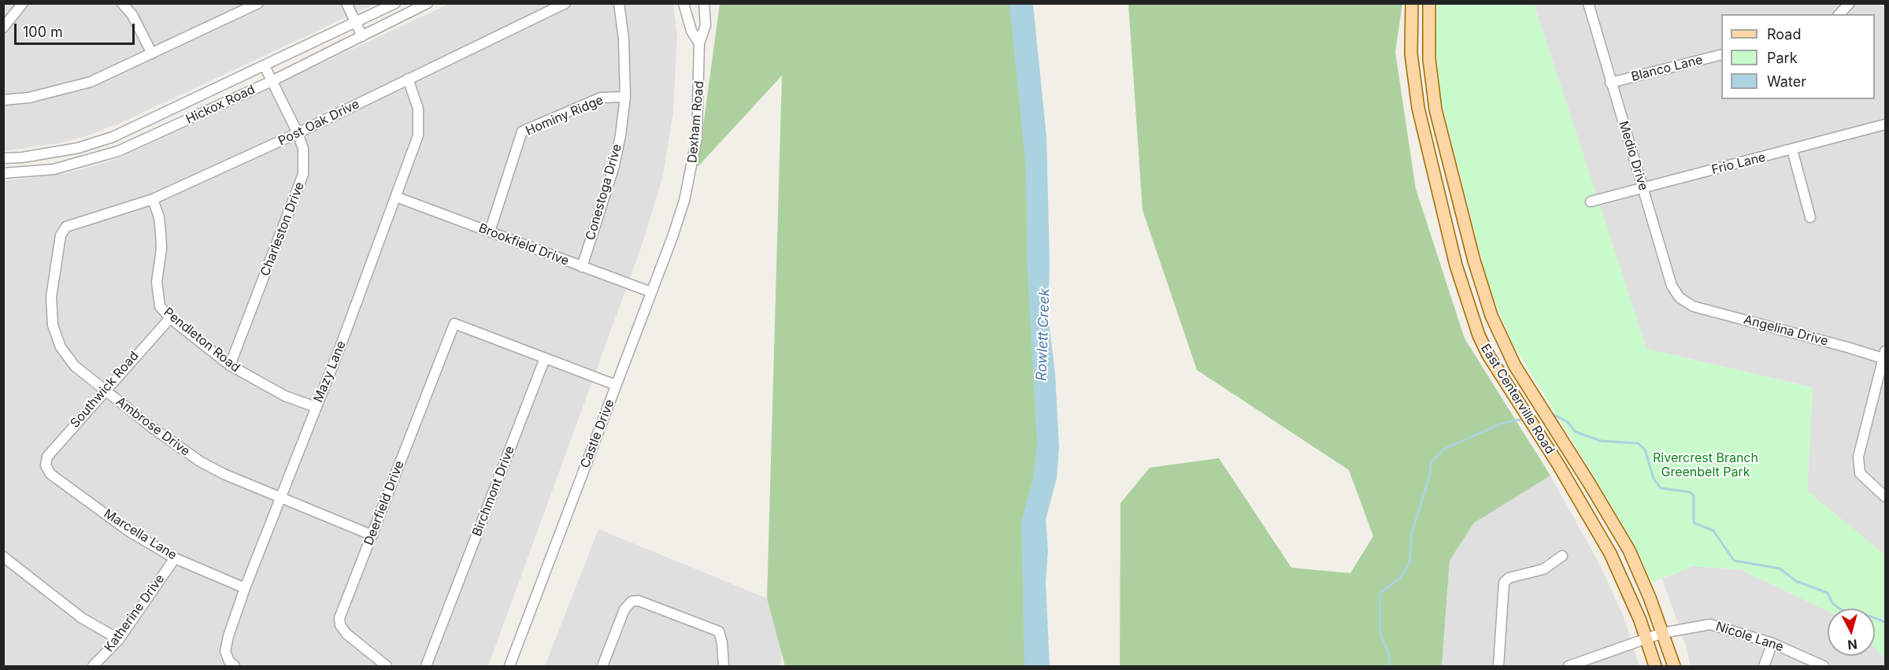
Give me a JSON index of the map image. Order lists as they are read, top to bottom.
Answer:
{
  "streets": {
    "main road": ["East Centerville Road"],
    "street": [
      "Blanco Lane",
      "Hickox Road",
      "Hominy Ridge",
      "Dexham Road",
      "Post Oak Drive",
      "Medio Drive",
      "Frio Lane",
      "Conestoga Drive",
      "Charleston Drive",
      "Brookfield Drive",
      "Angelina Drive",
      "Pendleton Road",
      "Mazy Lane",
      "Southwick Road",
      "Ambrose Drive",
      "Castle Drive",
      "Birchmont Drive",
      "Deerfield Drive",
      "Marcella Lane",
      "Katherine Drive",
      "Nicole Lane"
    ]
  },
  "crossings": [
    ["Blanco Lane", "Medio Drive"],
    ["Hickox Road", "Charleston Drive"],
    ["Hominy Ridge", "Conestoga Drive"],
    ["Hominy Ridge", "Brookfield Drive"],
    ["Dexham Road", "Castle Drive"],
    ["Post Oak Drive", "Charleston Drive"],
    ["Post Oak Drive", "Pendleton Road"],
    ["Post Oak Drive", "Mazy Lane"],
    ["Post Oak Drive", "Ambrose Drive"],
    ["Medio Drive", "Frio Lane"],
    ["Medio Drive", "Angelina Drive"],
    ["Conestoga Drive", "Brookfield Drive"],
    ["Charleston Drive", "Pendleton Road"],
    ["Brookfield Drive", "Mazy Lane"],
    ["Brookfield Drive", "Castle Drive"],
    ["Pendleton Road", "Mazy Lane"],
    ["Pendleton Road", "Southwick Road"],
    ["Mazy Lane", "Ambrose Drive"],
    ["Mazy Lane", "Marcella Lane"],
    ["Southwick Road", "Ambrose Drive"],
    ["Southwick Road", "Marcella Lane"],
    ["East Centerville Road", "Nicole Lane"],
    ["Ambrose Drive", "Deerfield Drive"],
    ["Birchmont Drive", "Deerfield Drive"],
    ["Marcella Lane", "Katherine Drive"]
  ],
  "water": ["Rowlett Creek"],
  "parks": ["Rivercrest Branch Greenbelt Park"],
  "legend": ["Road", "Park", "Water"],
  "scale_bar": "100 m",
  "north": "bottom"
}
